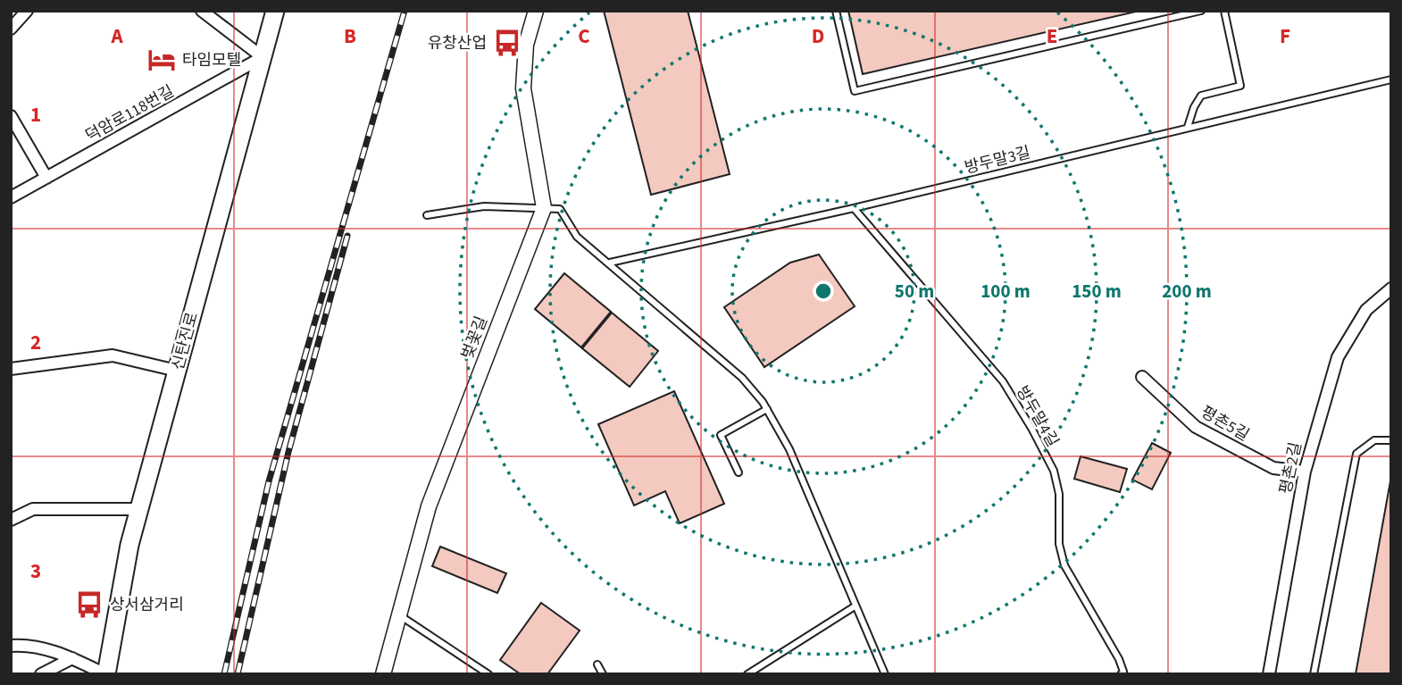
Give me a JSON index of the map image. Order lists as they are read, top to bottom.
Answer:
{
  "streets": {
    "main road": ["신탄진로"],
    "street": [
      "덕암로118번길",
      "벚꽃길",
      "평촌5길",
      "평촌2길"
    ],
    "lane": ["방두말3길", "방두말4길"]
  },
  "crossings": [
    ["덕암로118번길", "신탄진로"],
    ["방두말3길", "방두말4길"],
    ["평촌5길", "평촌2길"]
  ],
  "places": {
    "bus stop": ["유창산업", "상서삼거리"],
    "hotel": ["타임모텔"]
  },
  "grid": {
    "columns": [
      "A",
      "B",
      "C",
      "D",
      "E",
      "F"
    ],
    "rows": ["1", "2", "3"]
  },
  "rings": [
    "50 m",
    "100 m",
    "150 m",
    "200 m"
  ]
}
